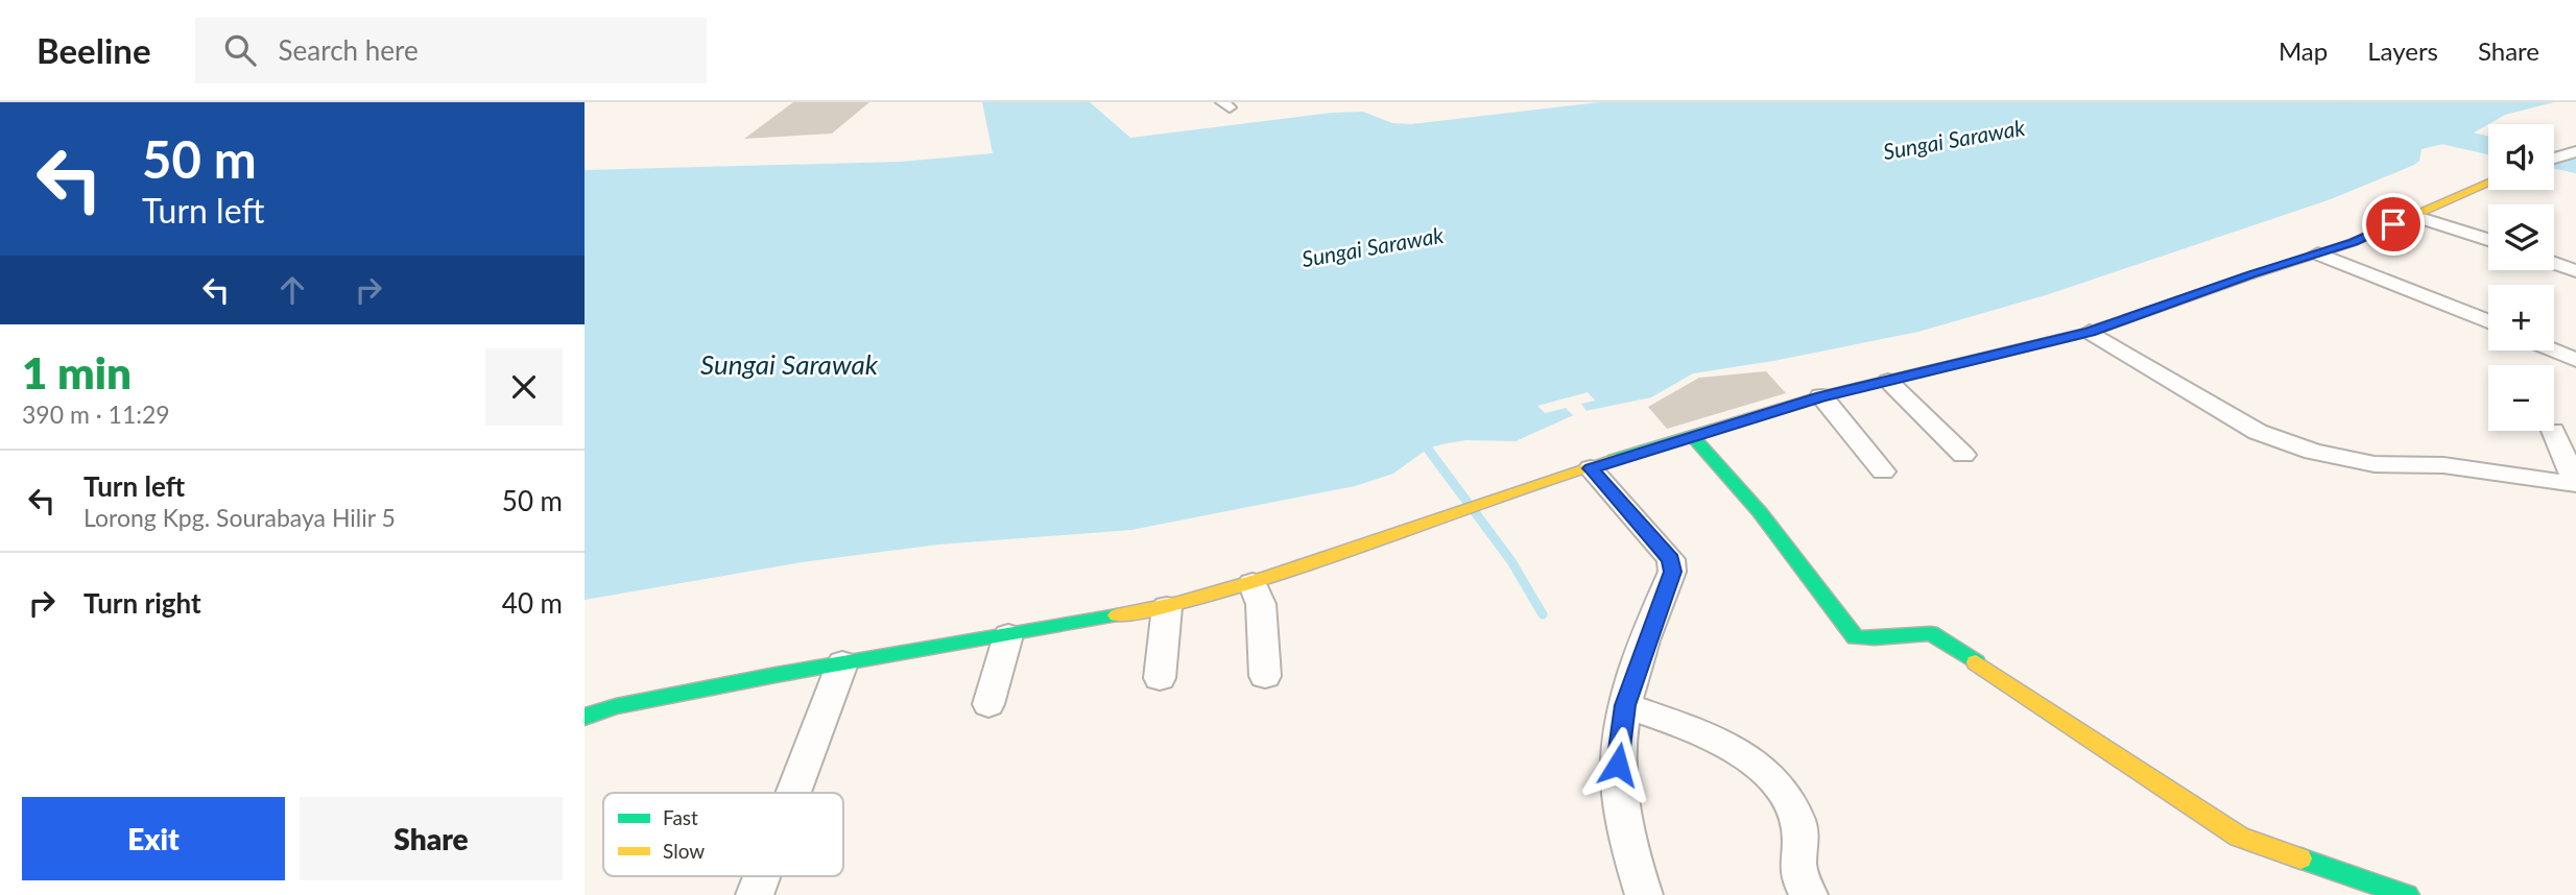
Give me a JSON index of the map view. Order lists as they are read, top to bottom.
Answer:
{
  "water": ["Sungai Sarawak"],
  "legend": ["Fast", "Slow"],
  "page": {
    "header": "Beeline",
    "search": "Search here",
    "nav": ["Map", "Layers", "Share"],
    "turn": ["50 m", "Turn left"],
    "map_buttons": ["+", "−"],
    "heading": ["1 min", "390 m · 11:29"],
    "list": [
      {
        "name": "Turn left",
        "note": "Lorong Kpg. Sourabaya Hilir 5",
        "value": "50 m"
      },
      {
        "name": "Turn right",
        "value": "40 m"
      }
    ],
    "buttons": ["Exit", "Share"]
  }
}
